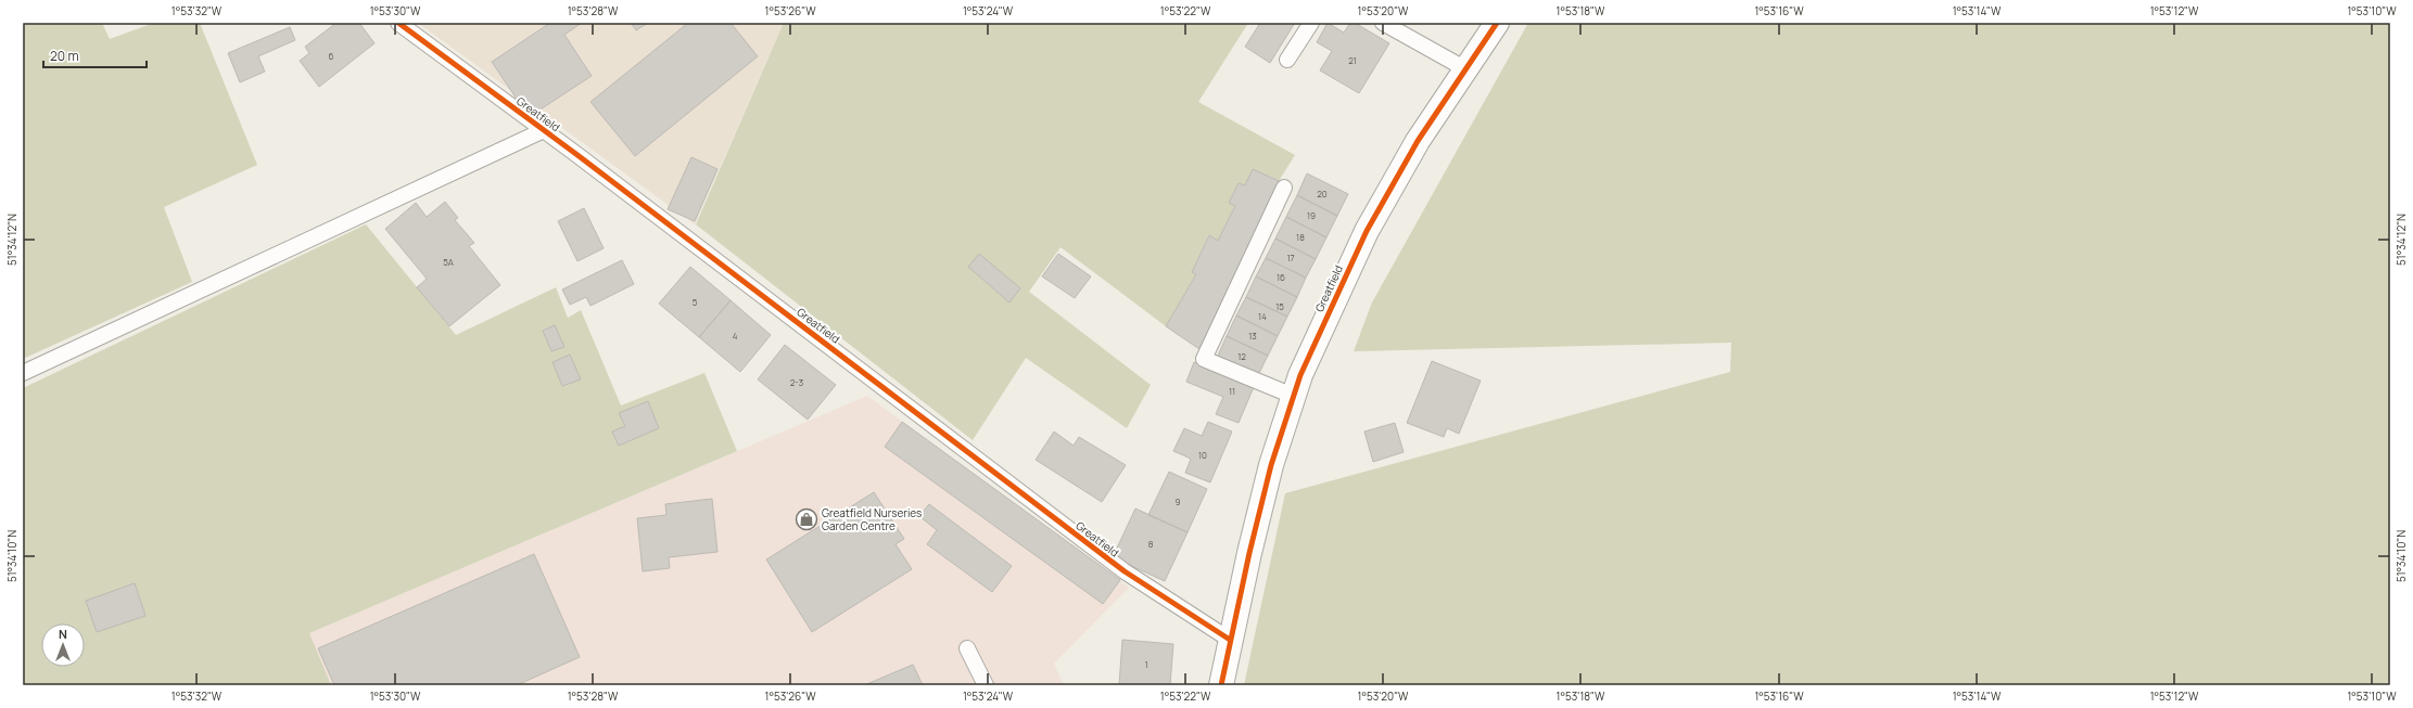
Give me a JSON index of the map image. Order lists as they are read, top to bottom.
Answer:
{
  "streets": {
    "street": ["Greatfield"]
  },
  "places": {
    "shop": ["Greatfield Nurseries Garden Centre"]
  },
  "house_numbers": [
    "6",
    "21",
    "20",
    "19",
    "18",
    "17",
    "5A",
    "16",
    "5",
    "15",
    "14",
    "4",
    "13",
    "12",
    "2-3",
    "11",
    "10",
    "9",
    "8",
    "1"
  ],
  "scale_bar": "20 m",
  "north": "top",
  "coordinates": [
    "1°53'32\"W",
    "1°53'30\"W",
    "1°53'28\"W",
    "1°53'26\"W",
    "1°53'24\"W",
    "1°53'22\"W",
    "1°53'20\"W",
    "1°53'18\"W",
    "1°53'16\"W",
    "1°53'14\"W",
    "1°53'12\"W",
    "1°53'10\"W",
    "51°34'12\"N",
    "51°34'10\"N"
  ]
}
